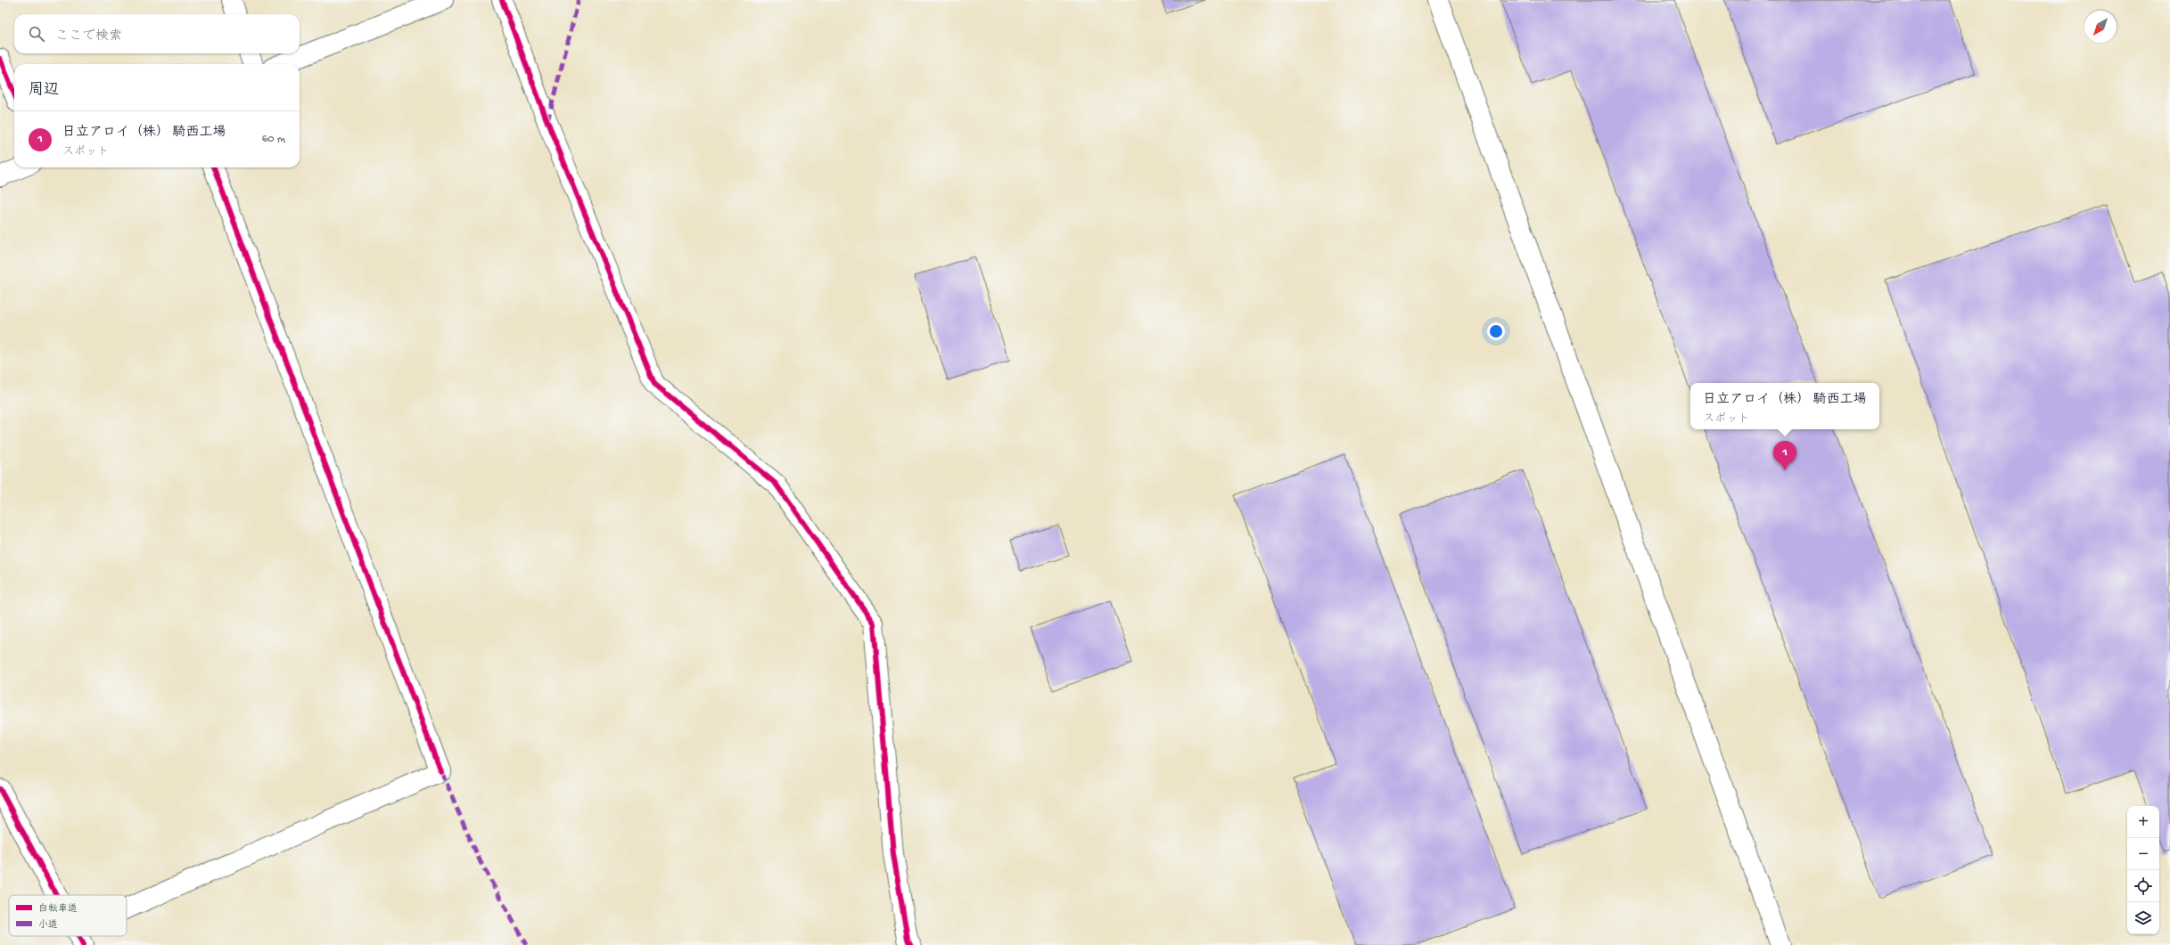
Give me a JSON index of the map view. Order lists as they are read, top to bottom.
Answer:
{
  "legend": ["自転車道", "小道"],
  "north": "bottom left",
  "page": {
    "search": "ここで検索",
    "heading": "周辺",
    "list": [
      {
        "mark": "1",
        "name": "日立アロイ（株） 騎西工場",
        "note": "スポット",
        "value": "60 m"
      }
    ],
    "popup": ["日立アロイ（株） 騎西工場", "スポット"],
    "pins": "1",
    "map_buttons": ["+", "−"]
  }
}
